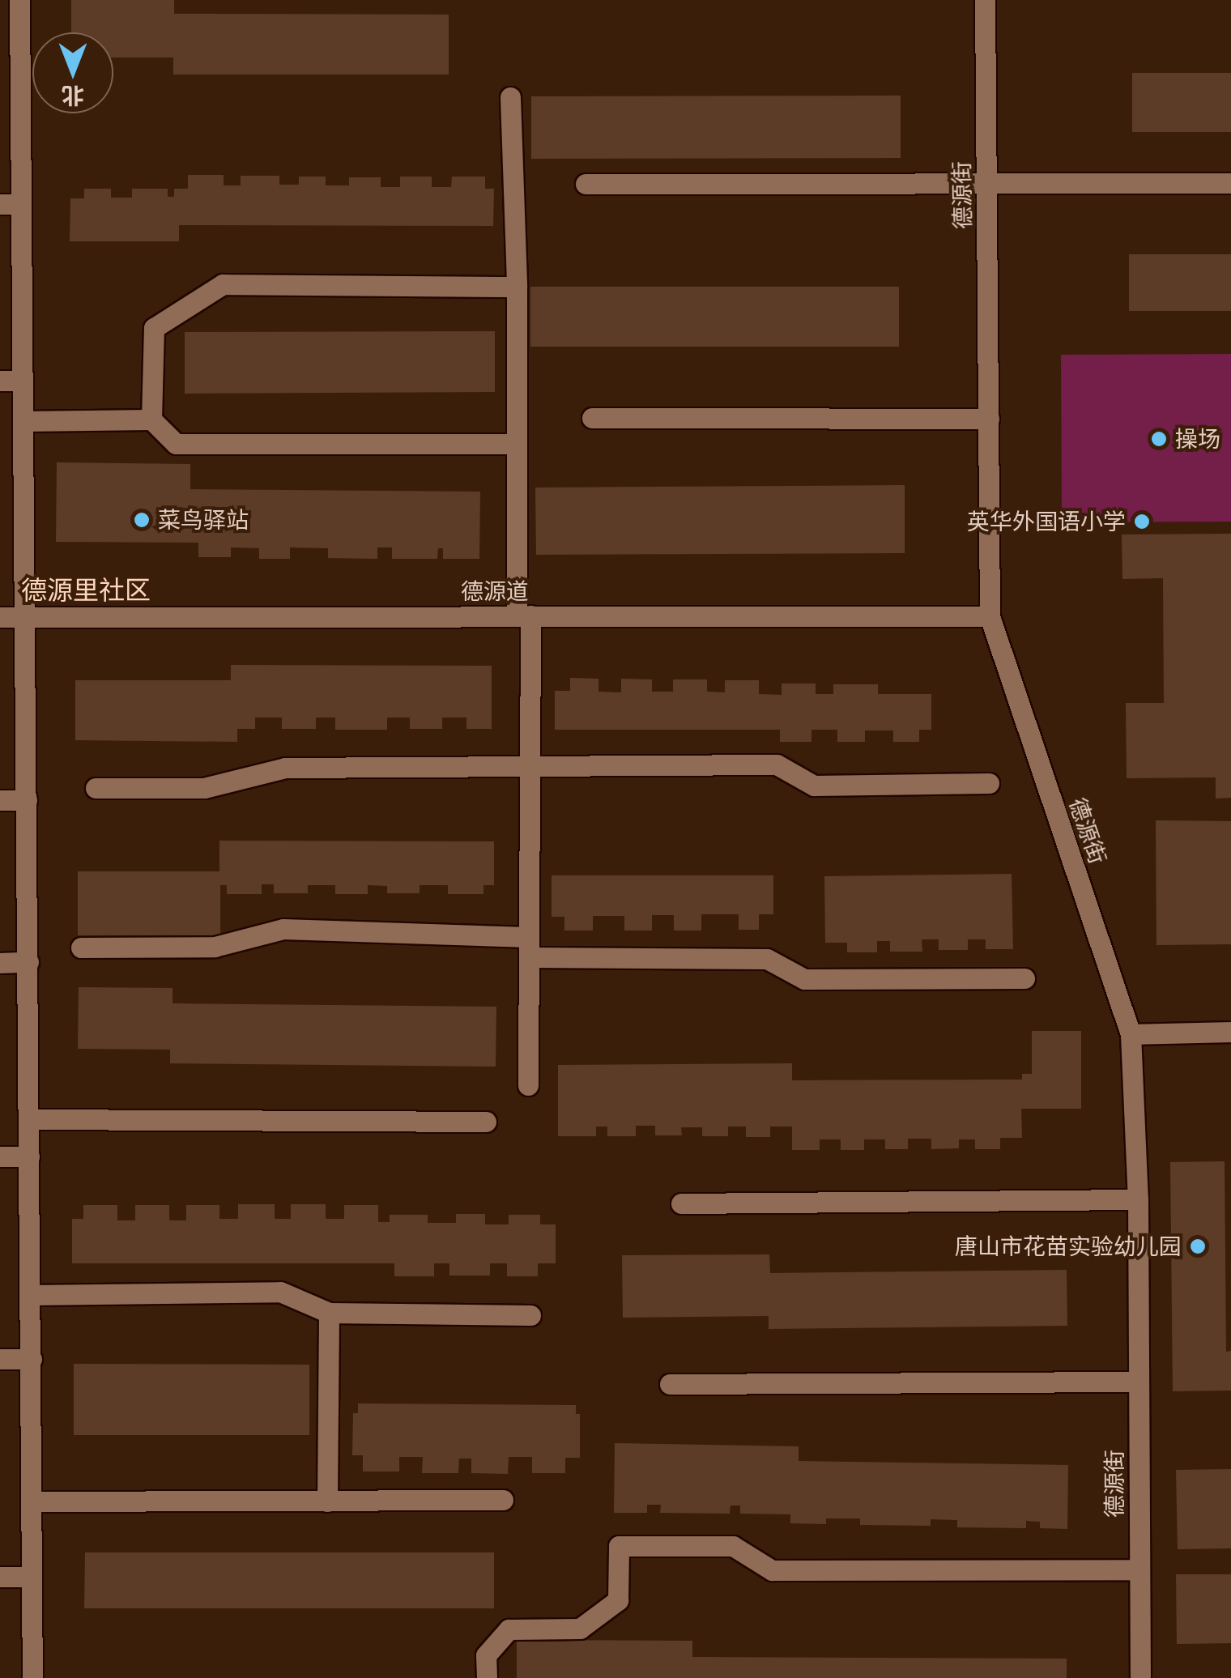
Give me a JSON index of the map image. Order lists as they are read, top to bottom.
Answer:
{
  "streets": {
    "street": ["德源街", "德源道"]
  },
  "crossings": [
    ["德源街", "德源道"]
  ],
  "districts": ["德源里社区"],
  "places": [
    "操场",
    "菜鸟驿站",
    "英华外国语小学",
    "唐山市花苗实验幼儿园"
  ],
  "north": "bottom"
}
